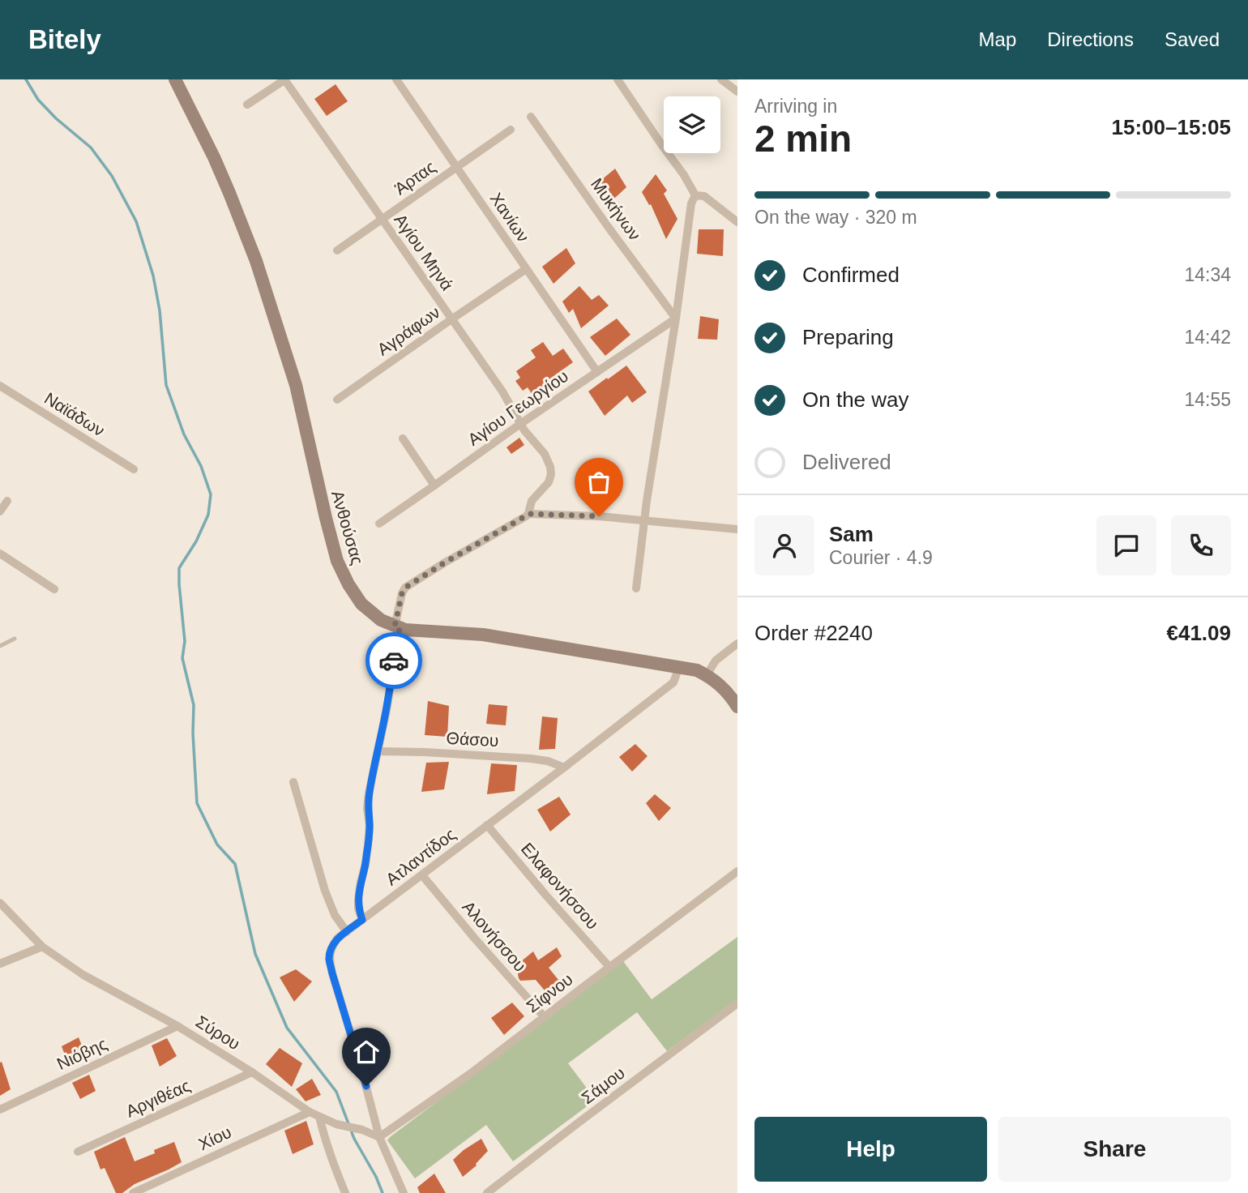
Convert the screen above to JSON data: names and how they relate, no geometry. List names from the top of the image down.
{
  "streets": {
    "street": [
      "Άρτας",
      "Μυκήνων",
      "Χανίων",
      "Αγίου Μηνά",
      "Αγράφων",
      "Αγίου Γεωργίου",
      "Ναϊάδων",
      "Ανθούσας",
      "Θάσου",
      "Ατλαντίδος",
      "Ελαφονήσσου",
      "Αλονήσσου",
      "Σίφνου",
      "Σύρου",
      "Νιόβης",
      "Σάμου",
      "Αργιθέας",
      "Χίου"
    ]
  },
  "crossings": [
    ["Άρτας", "Χανίων"],
    ["Άρτας", "Αγίου Μηνά"],
    ["Μυκήνων", "Αγίου Γεωργίου"],
    ["Χανίων", "Αγράφων"],
    ["Χανίων", "Αγίου Γεωργίου"],
    ["Αγίου Μηνά", "Αγράφων"],
    ["Αγίου Μηνά", "Αγίου Γεωργίου"],
    ["Ανθούσας", "Ατλαντίδος"],
    ["Θάσου", "Ατλαντίδος"],
    ["Ατλαντίδος", "Ελαφονήσσου"],
    ["Ατλαντίδος", "Αλονήσσου"],
    ["Ατλαντίδος", "Σίφνου"],
    ["Ατλαντίδος", "Σύρου"],
    ["Ελαφονήσσου", "Σίφνου"],
    ["Αλονήσσου", "Σίφνου"],
    ["Σίφνου", "Σύρου"],
    ["Σύρου", "Νιόβης"],
    ["Σύρου", "Αργιθέας"],
    ["Σύρου", "Χίου"]
  ],
  "page": {
    "header": "Bitely",
    "nav": ["Map", "Directions", "Saved"],
    "heading": ["2 min", "Arriving in", "15:00–15:05"],
    "panel": [
      "Sam",
      "Courier · 4.9",
      "Order #2240",
      "€41.09"
    ],
    "bar": "On the way · 320 m",
    "list": [
      ["Confirmed", "14:34"],
      ["Preparing", "14:42"],
      ["On the way", "14:55"],
      "Delivered"
    ],
    "buttons": ["Help", "Share"]
  }
}
